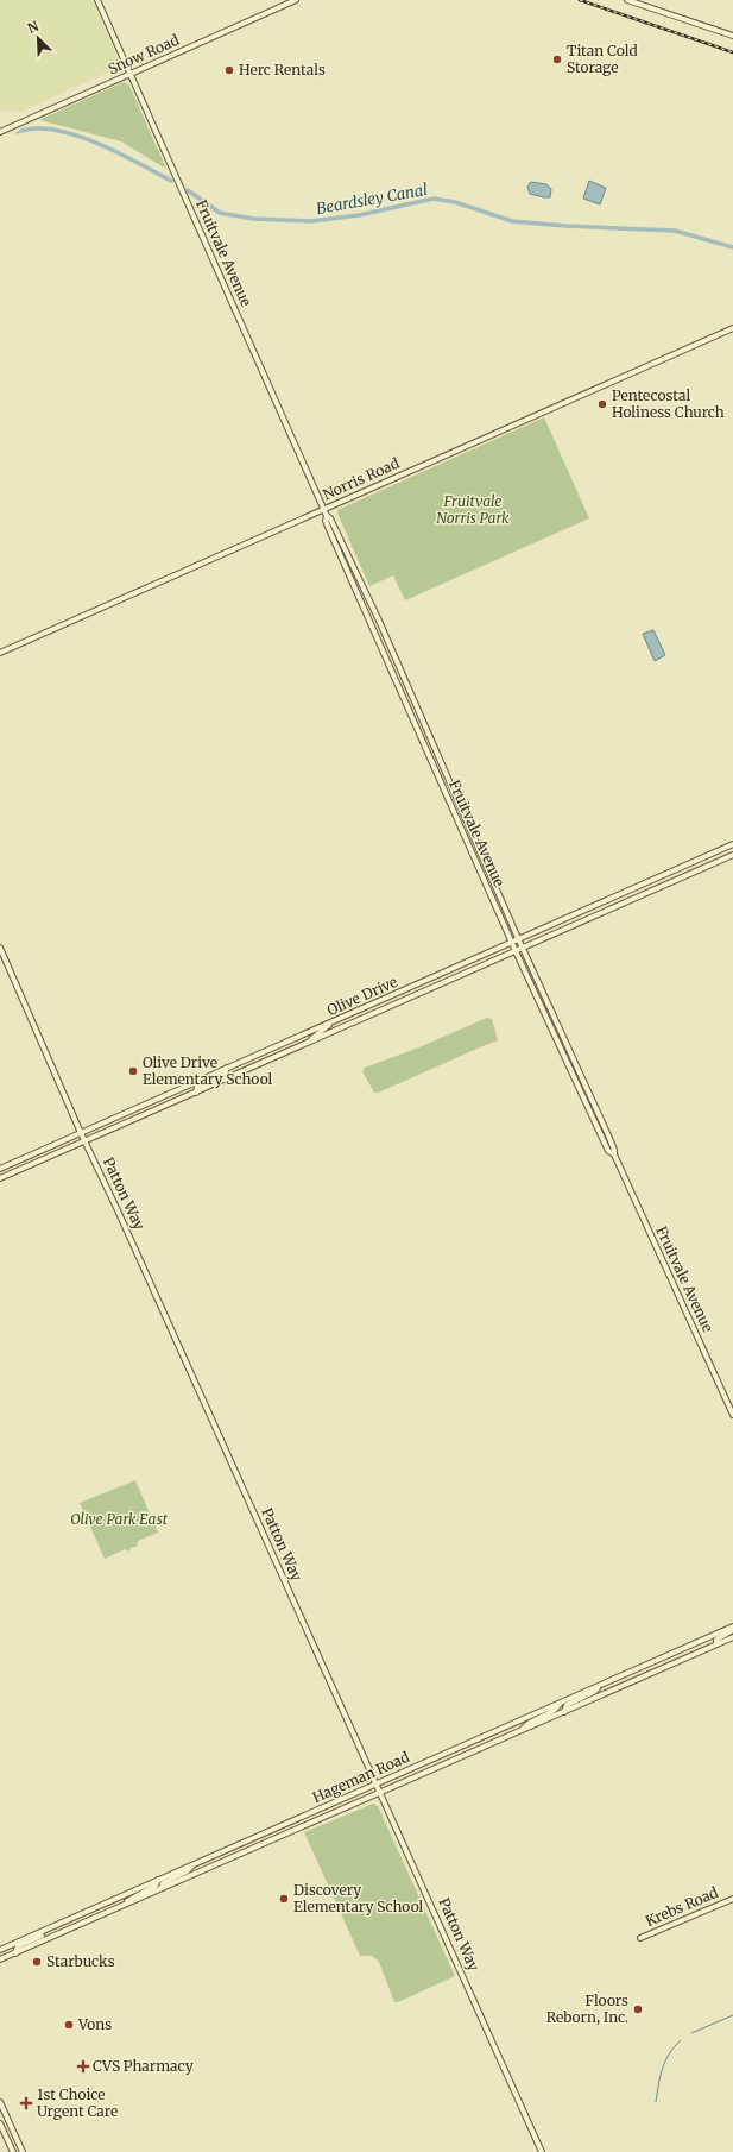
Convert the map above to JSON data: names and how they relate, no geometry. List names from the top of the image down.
{
  "streets": {
    "main road": [
      "Snow Road",
      "Fruitvale Avenue",
      "Norris Road",
      "Olive Drive",
      "Patton Way",
      "Hageman Road",
      "Krebs Road"
    ]
  },
  "crossings": [
    ["Snow Road", "Fruitvale Avenue"],
    ["Fruitvale Avenue", "Norris Road"],
    ["Fruitvale Avenue", "Olive Drive"],
    ["Olive Drive", "Patton Way"],
    ["Patton Way", "Hageman Road"]
  ],
  "water": ["Beardsley Canal"],
  "parks": ["Fruitvale Norris Park", "Olive Park East"],
  "places": {
    "other": [
      "Titan Cold Storage",
      "Herc Rentals",
      "Pentecostal Holiness Church",
      "Olive Drive Elementary School",
      "Discovery Elementary School",
      "Starbucks",
      "Floors Reborn, Inc.",
      "Vons"
    ],
    "health": ["CVS Pharmacy", "1st Choice Urgent Care"]
  },
  "north": "top left"
}
